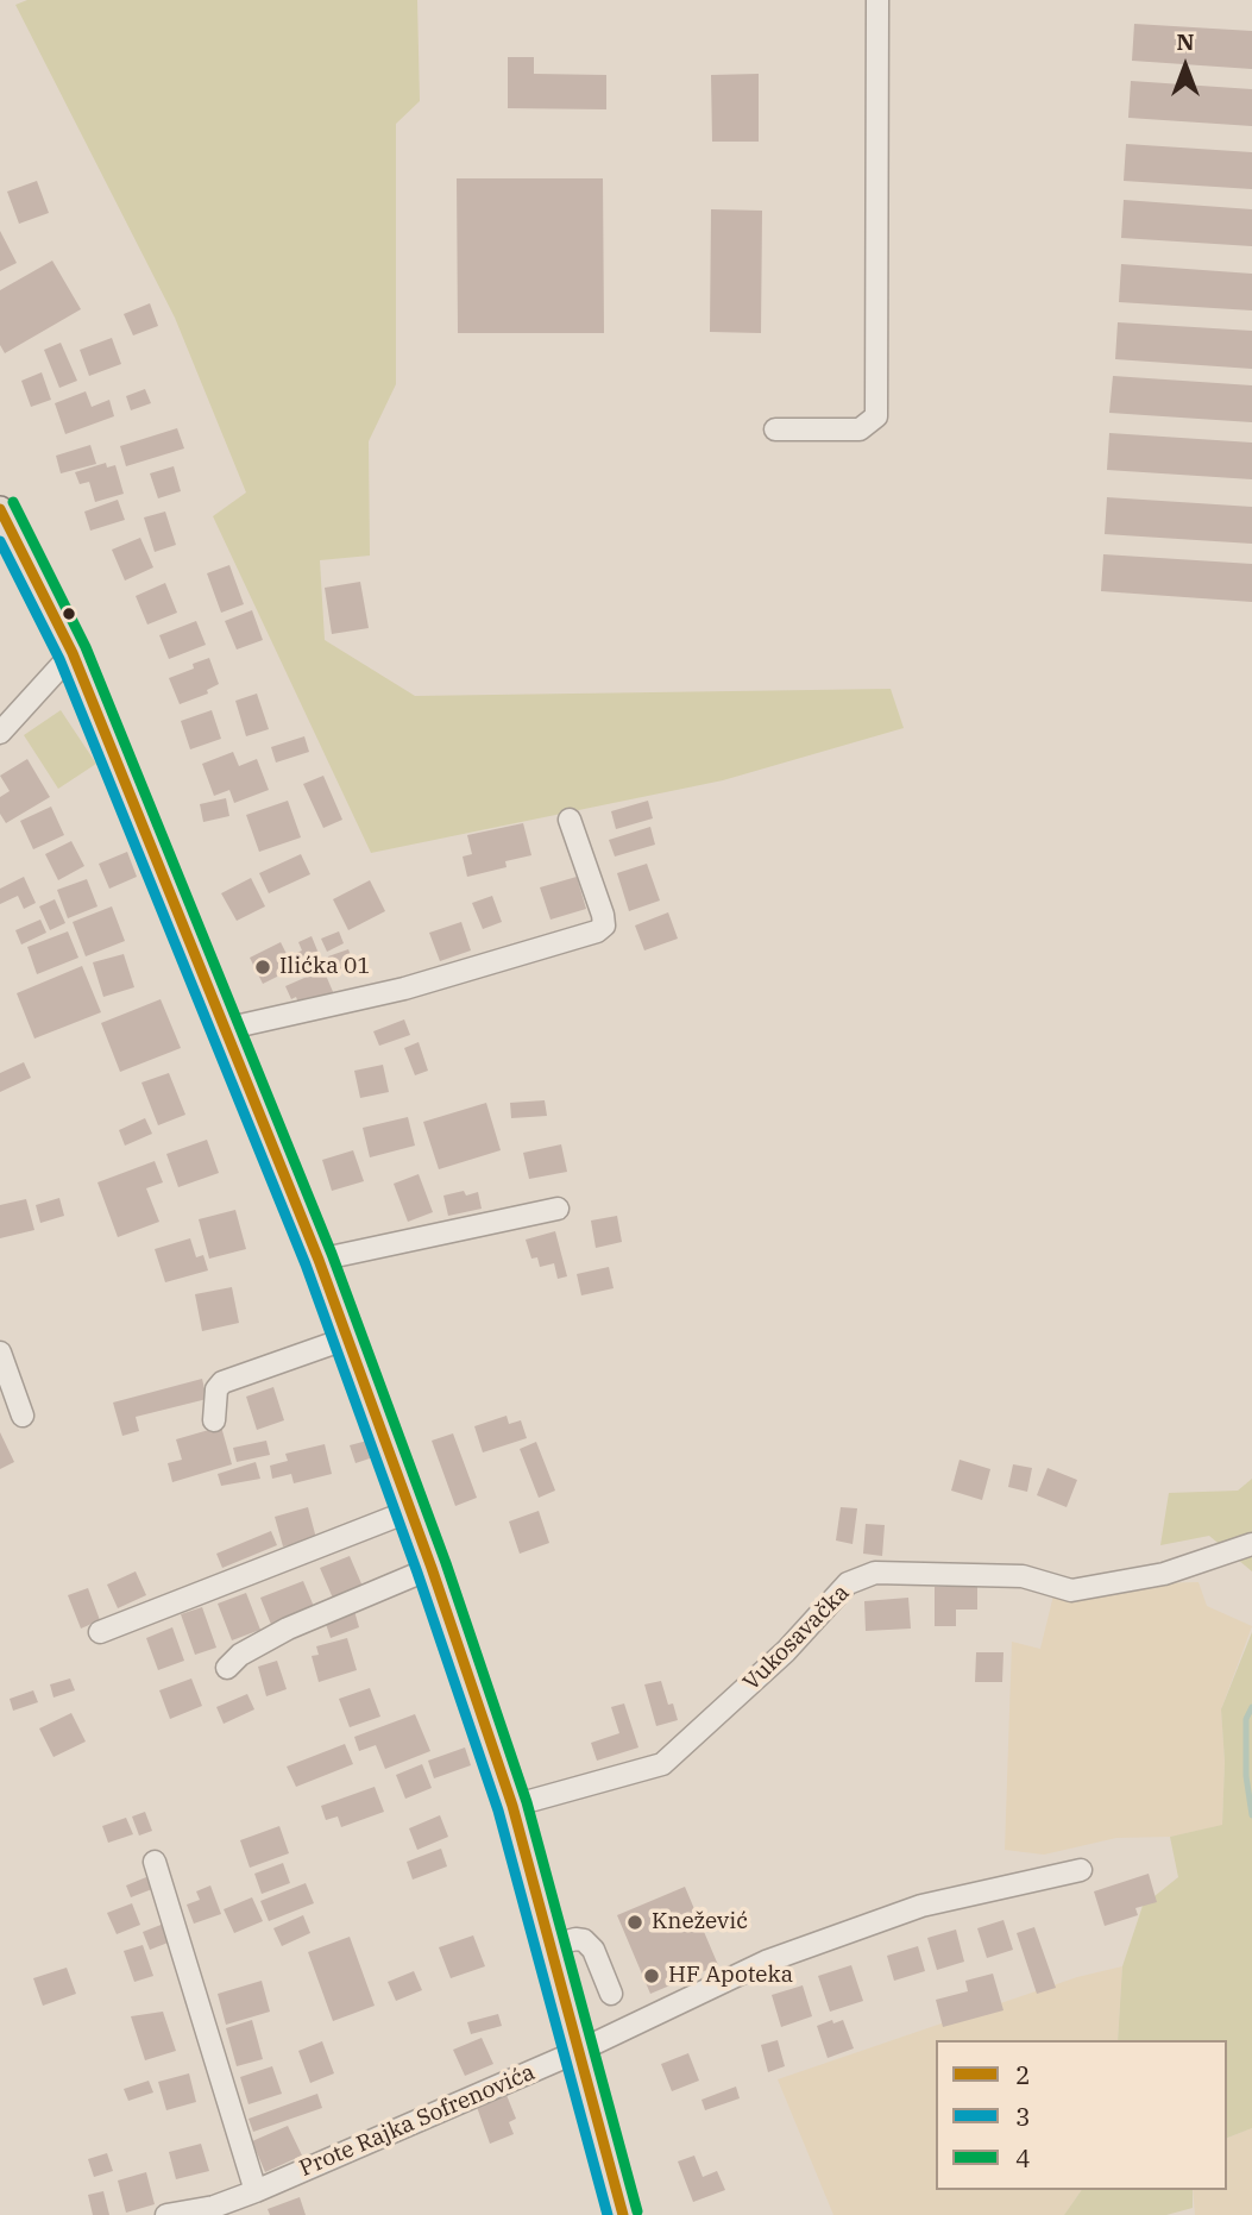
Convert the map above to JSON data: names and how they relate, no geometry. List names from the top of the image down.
{
  "streets": {
    "street": ["Vukosavačka", "Prote Rajka Sofrenovića"]
  },
  "places": ["Ilićka 01", "Knežević", "HF Apoteka"],
  "lines": ["transit line 4", "transit line 2", "transit line 3"],
  "legend": ["2", "3", "4"],
  "north": "top"
}
